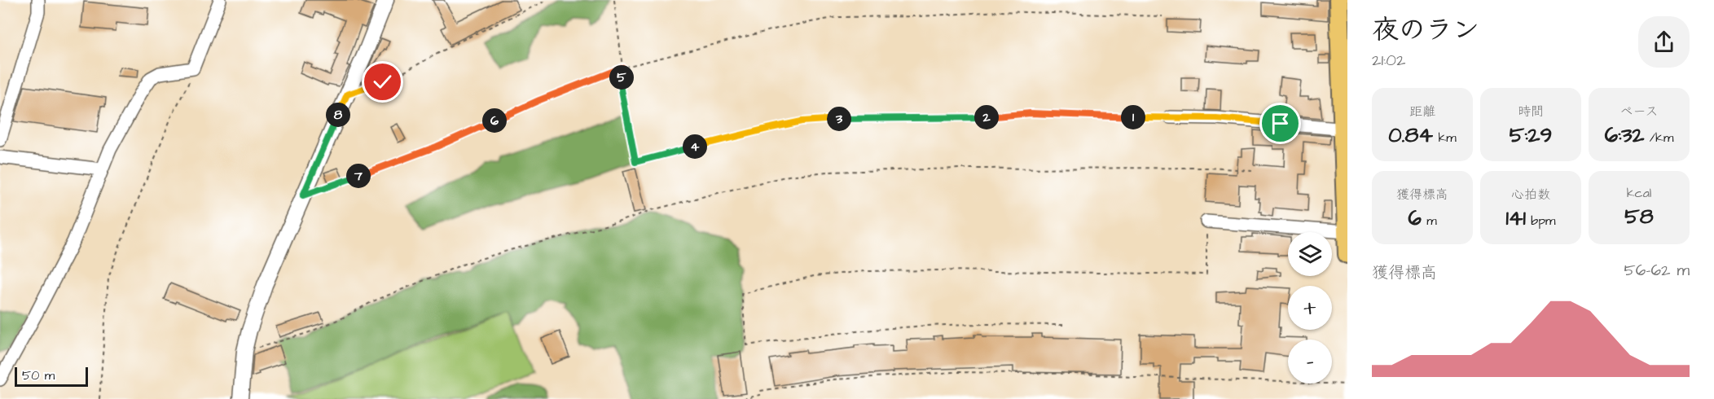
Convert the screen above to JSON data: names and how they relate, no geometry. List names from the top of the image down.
{
  "scale_bar": "50 m",
  "page": {
    "heading": ["夜のラン", "21:02"],
    "pins": [
      "5",
      "8",
      "1",
      "2",
      "3",
      "6",
      "4",
      "7"
    ],
    "stats": [
      ["距離", "0.84 km"],
      ["時間", "5:29"],
      ["ペース", "6:32 /km"],
      ["獲得標高", "6 m"],
      ["心拍数", "141 bpm"],
      ["kcal", "58"]
    ],
    "map_buttons": ["+", "−"],
    "chart": ["獲得標高", "56–62 m"],
    "scale": "50 m"
  }
}
